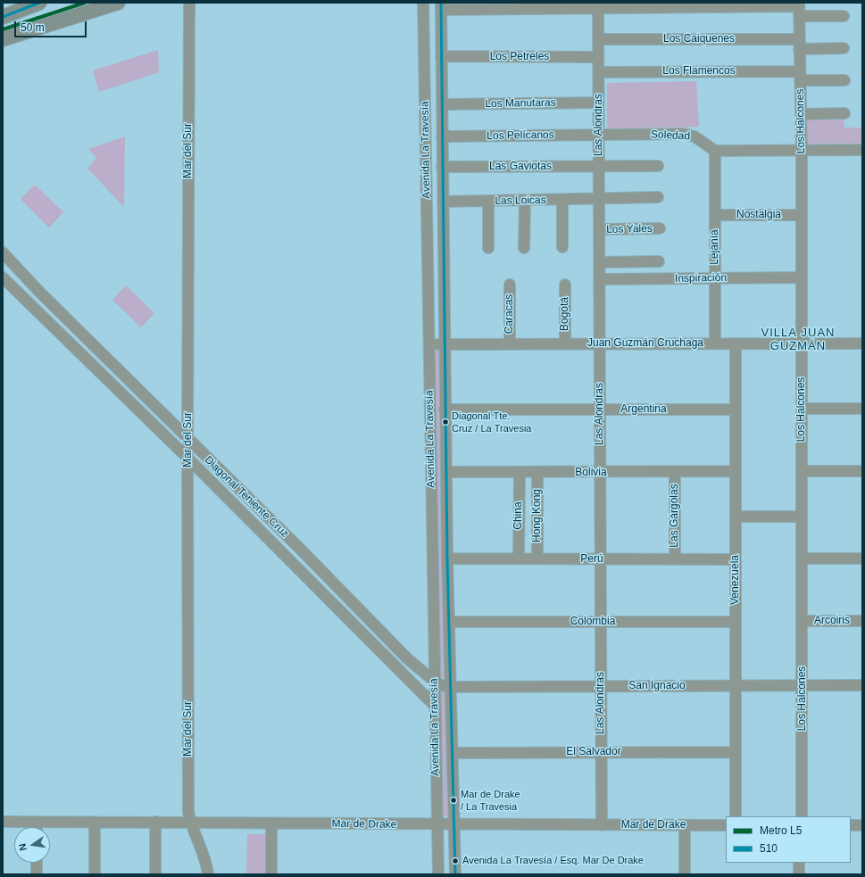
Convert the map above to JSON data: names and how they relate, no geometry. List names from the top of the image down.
{
  "streets": {
    "street": [
      "Los Caiquenes",
      "Los Petreles",
      "Los Flamencos",
      "Los Manutaras",
      "Los Halcones",
      "Las Alondras",
      "Los Pelícanos",
      "Soledad",
      "Avenida La Travesía",
      "Mar del Sur",
      "Las Gaviotas",
      "Las Loicas",
      "Nostalgia",
      "Los Yales",
      "Lejanía",
      "Inspiración",
      "Caracas",
      "Bogotá",
      "Juan Guzmán Cruchaga",
      "Argentina",
      "Bolivia",
      "Diagonal Teniente Cruz",
      "China",
      "Hong Kong",
      "Las Gárgolas",
      "Perú",
      "Venezuela",
      "Arcoiris",
      "Colombia",
      "San Ignacio",
      "El Salvador",
      "Mar de Drake"
    ]
  },
  "crossings": [
    ["Los Caiquenes", "Los Halcones"],
    ["Los Caiquenes", "Las Alondras"],
    ["Los Petreles", "Las Alondras"],
    ["Los Petreles", "Avenida La Travesía"],
    ["Los Flamencos", "Los Halcones"],
    ["Los Flamencos", "Las Alondras"],
    ["Los Manutaras", "Las Alondras"],
    ["Los Manutaras", "Avenida La Travesía"],
    ["Los Halcones", "Nostalgia"],
    ["Los Halcones", "Inspiración"],
    ["Los Halcones", "Juan Guzmán Cruchaga"],
    ["Los Halcones", "Arcoiris"],
    ["Los Halcones", "San Ignacio"],
    ["Las Alondras", "Los Pelícanos"],
    ["Las Alondras", "Soledad"],
    ["Las Alondras", "Las Gaviotas"],
    ["Las Alondras", "Las Loicas"],
    ["Las Alondras", "Los Yales"],
    ["Las Alondras", "Inspiración"],
    ["Las Alondras", "Juan Guzmán Cruchaga"],
    ["Las Alondras", "Argentina"],
    ["Las Alondras", "Bolivia"],
    ["Las Alondras", "Perú"],
    ["Las Alondras", "Colombia"],
    ["Las Alondras", "San Ignacio"],
    ["Las Alondras", "El Salvador"],
    ["Las Alondras", "Mar de Drake"],
    ["Los Pelícanos", "Soledad"],
    ["Los Pelícanos", "Avenida La Travesía"],
    ["Soledad", "Lejanía"],
    ["Avenida La Travesía", "Las Gaviotas"],
    ["Avenida La Travesía", "Las Loicas"],
    ["Avenida La Travesía", "Juan Guzmán Cruchaga"],
    ["Avenida La Travesía", "Argentina"],
    ["Avenida La Travesía", "Bolivia"],
    ["Avenida La Travesía", "Diagonal Teniente Cruz"],
    ["Avenida La Travesía", "Perú"],
    ["Avenida La Travesía", "Colombia"],
    ["Avenida La Travesía", "San Ignacio"],
    ["Avenida La Travesía", "El Salvador"],
    ["Avenida La Travesía", "Mar de Drake"],
    ["Mar del Sur", "Diagonal Teniente Cruz"],
    ["Mar del Sur", "Mar de Drake"],
    ["Nostalgia", "Lejanía"],
    ["Lejanía", "Inspiración"],
    ["Lejanía", "Juan Guzmán Cruchaga"],
    ["Caracas", "Juan Guzmán Cruchaga"],
    ["Bogotá", "Juan Guzmán Cruchaga"],
    ["Juan Guzmán Cruchaga", "Venezuela"],
    ["Argentina", "Venezuela"],
    ["Bolivia", "China"],
    ["Bolivia", "Hong Kong"],
    ["Bolivia", "Las Gárgolas"],
    ["Bolivia", "Venezuela"],
    ["Diagonal Teniente Cruz", "San Ignacio"],
    ["China", "Perú"],
    ["Hong Kong", "Perú"],
    ["Las Gárgolas", "Perú"],
    ["Perú", "Venezuela"],
    ["Venezuela", "Colombia"],
    ["Venezuela", "San Ignacio"],
    ["Venezuela", "El Salvador"]
  ],
  "districts": ["VILLA JUAN GUZMÁN"],
  "places": ["Diagonal Tte. Cruz / La Travesia", "Mar de Drake / La Travesia", "Avenida La Travesía / Esq. Mar De Drake"],
  "lines": ["metro line L5", "transit line 510"],
  "legend": ["Metro L5", "510"],
  "scale_bar": "50 m",
  "north": "left"
}
